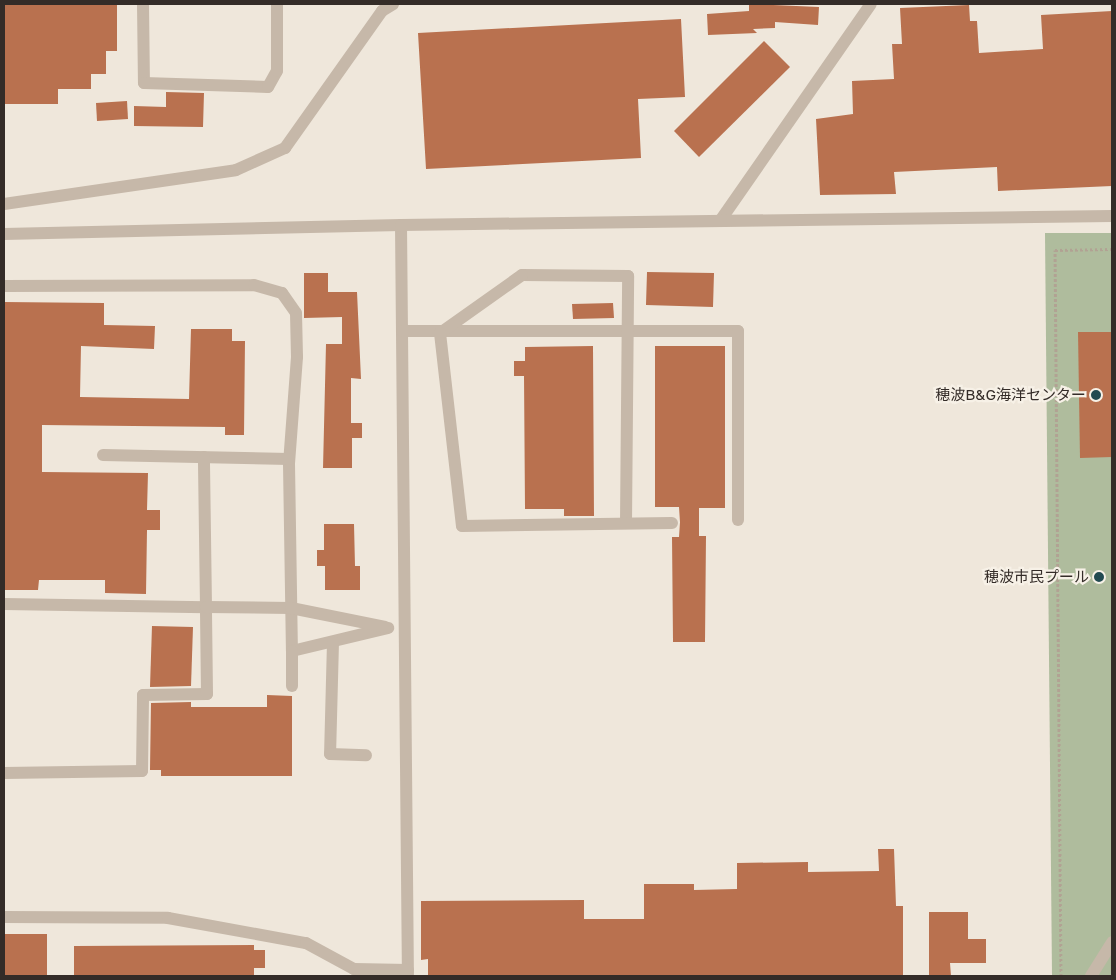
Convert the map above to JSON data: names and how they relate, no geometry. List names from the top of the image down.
{
  "places": ["穂波B&G海洋センター", "穂波市民プール"]
}
